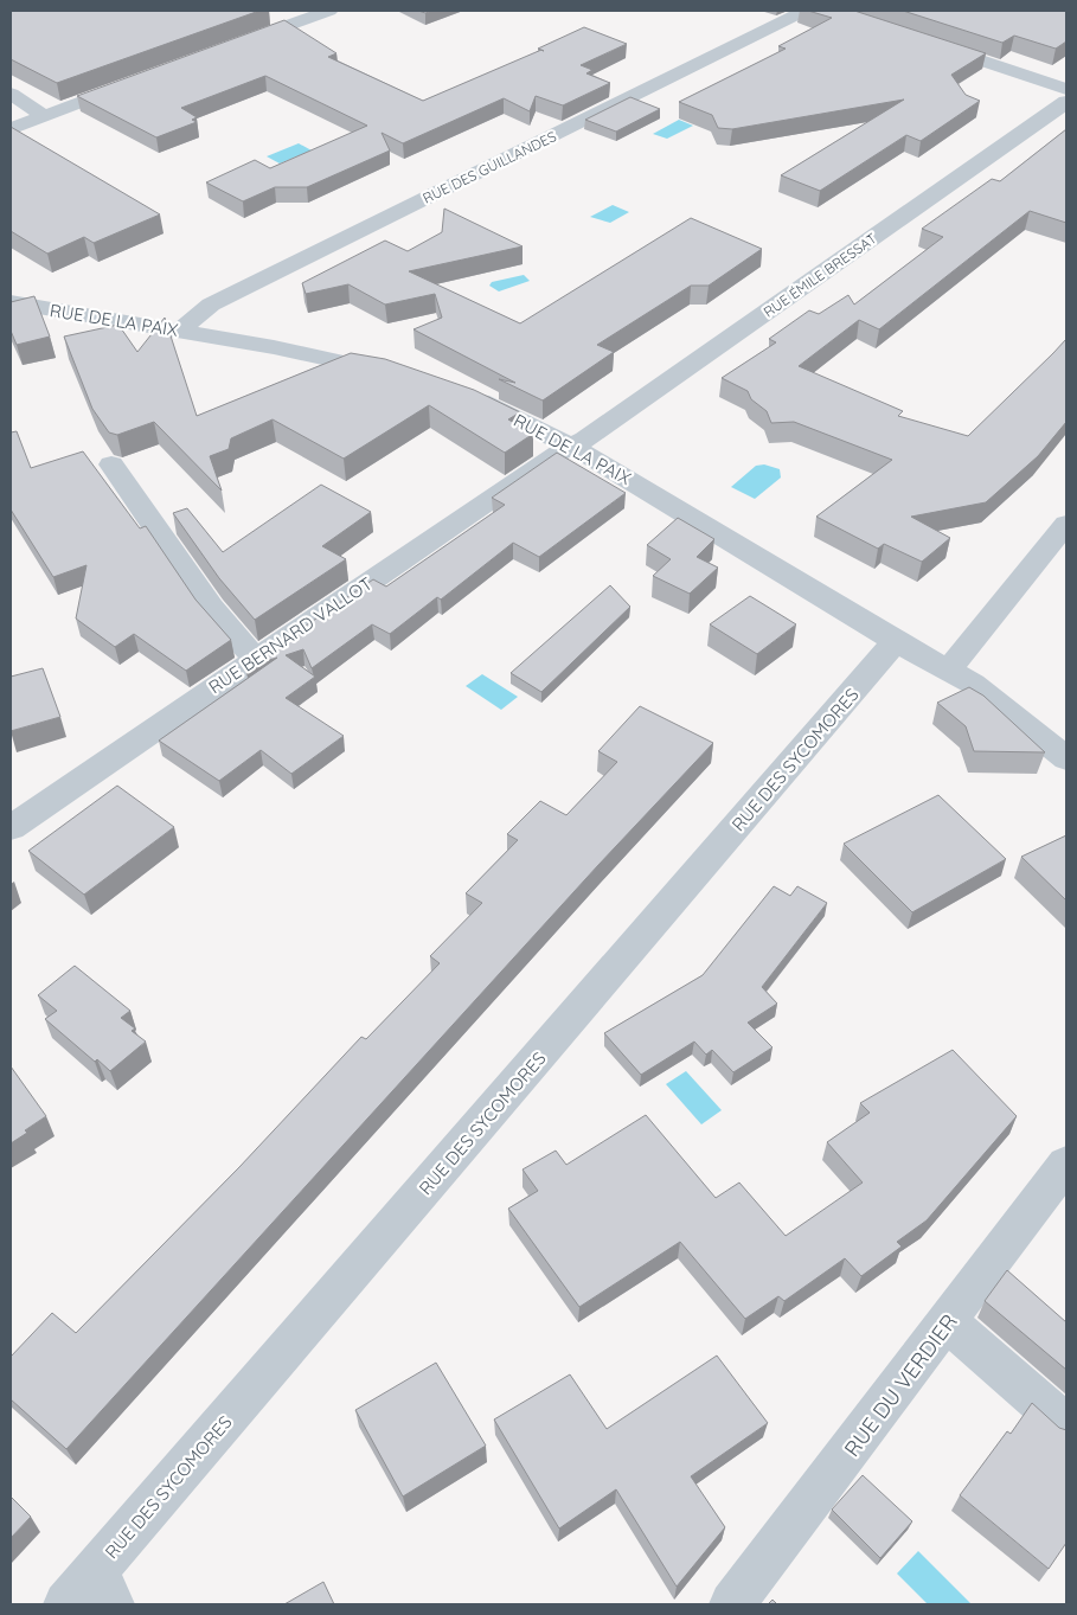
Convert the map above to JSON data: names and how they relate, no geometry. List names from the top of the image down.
{
  "streets": {
    "street": [
      "RUE DES GUILLANDES",
      "RUE ÉMILE BRESSAT",
      "RUE DE LA PAIX",
      "RUE BERNARD VALLOT",
      "RUE DES SYCOMORES",
      "RUE DU VERDIER"
    ]
  },
  "crossings": [
    ["RUE DES GUILLANDES", "RUE DE LA PAIX"],
    ["RUE ÉMILE BRESSAT", "RUE DE LA PAIX"],
    ["RUE ÉMILE BRESSAT", "RUE BERNARD VALLOT"],
    ["RUE DE LA PAIX", "RUE BERNARD VALLOT"],
    ["RUE DE LA PAIX", "RUE DES SYCOMORES"]
  ]
}
